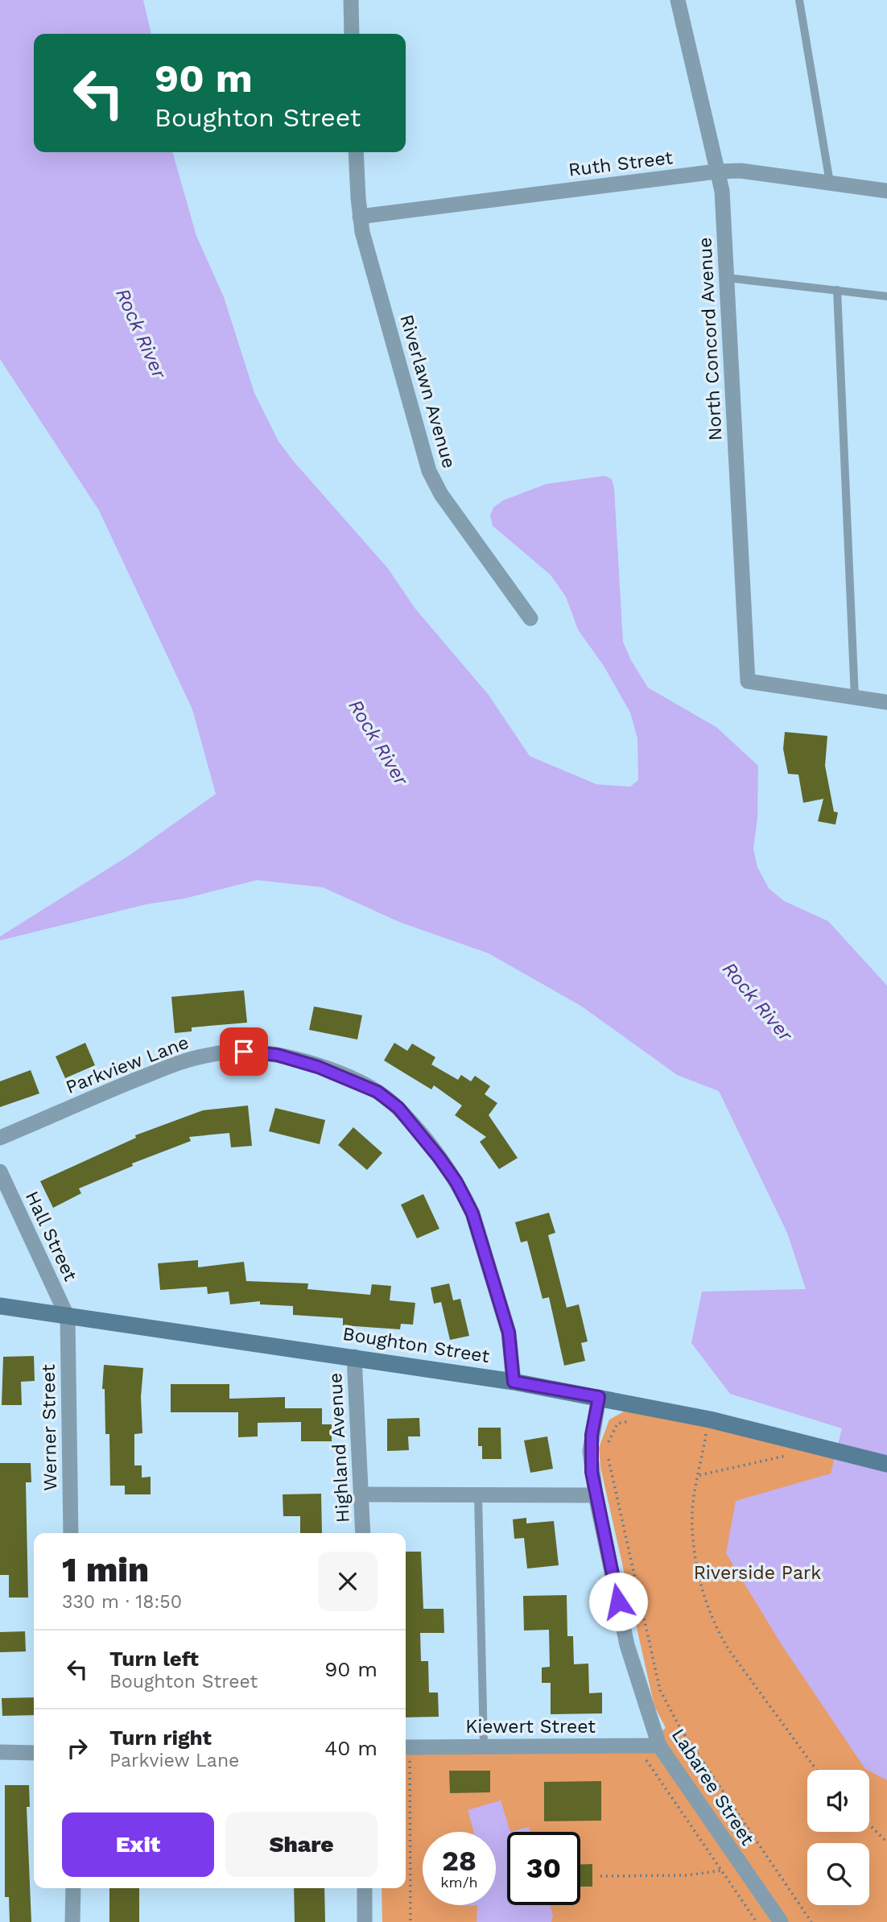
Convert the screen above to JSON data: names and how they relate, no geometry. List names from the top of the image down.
{
  "streets": {
    "street": [
      "Ruth Street",
      "North Concord Avenue",
      "Riverlawn Avenue",
      "Parkview Lane",
      "Hall Street",
      "Boughton Street",
      "Werner Street",
      "Highland Avenue",
      "Kiewert Street",
      "Labaree Street"
    ]
  },
  "crossings": [
    ["Ruth Street", "North Concord Avenue"],
    ["Ruth Street", "Riverlawn Avenue"],
    ["Parkview Lane", "Boughton Street"],
    ["Hall Street", "Boughton Street"],
    ["Hall Street", "Werner Street"],
    ["Boughton Street", "Werner Street"],
    ["Boughton Street", "Highland Avenue"],
    ["Boughton Street", "Labaree Street"],
    ["Kiewert Street", "Labaree Street"]
  ],
  "water": ["Rock River"],
  "parks": ["Riverside Park"],
  "page": {
    "turn": ["90 m", "Boughton Street"],
    "heading": ["1 min", "330 m · 18:50"],
    "list": [
      {
        "name": "Turn left",
        "note": "Boughton Street",
        "value": "90 m"
      },
      {
        "name": "Turn right",
        "note": "Parkview Lane",
        "value": "40 m"
      }
    ],
    "buttons": ["Exit", "Share"],
    "speed": "28 km/h",
    "limit": "30"
  }
}
